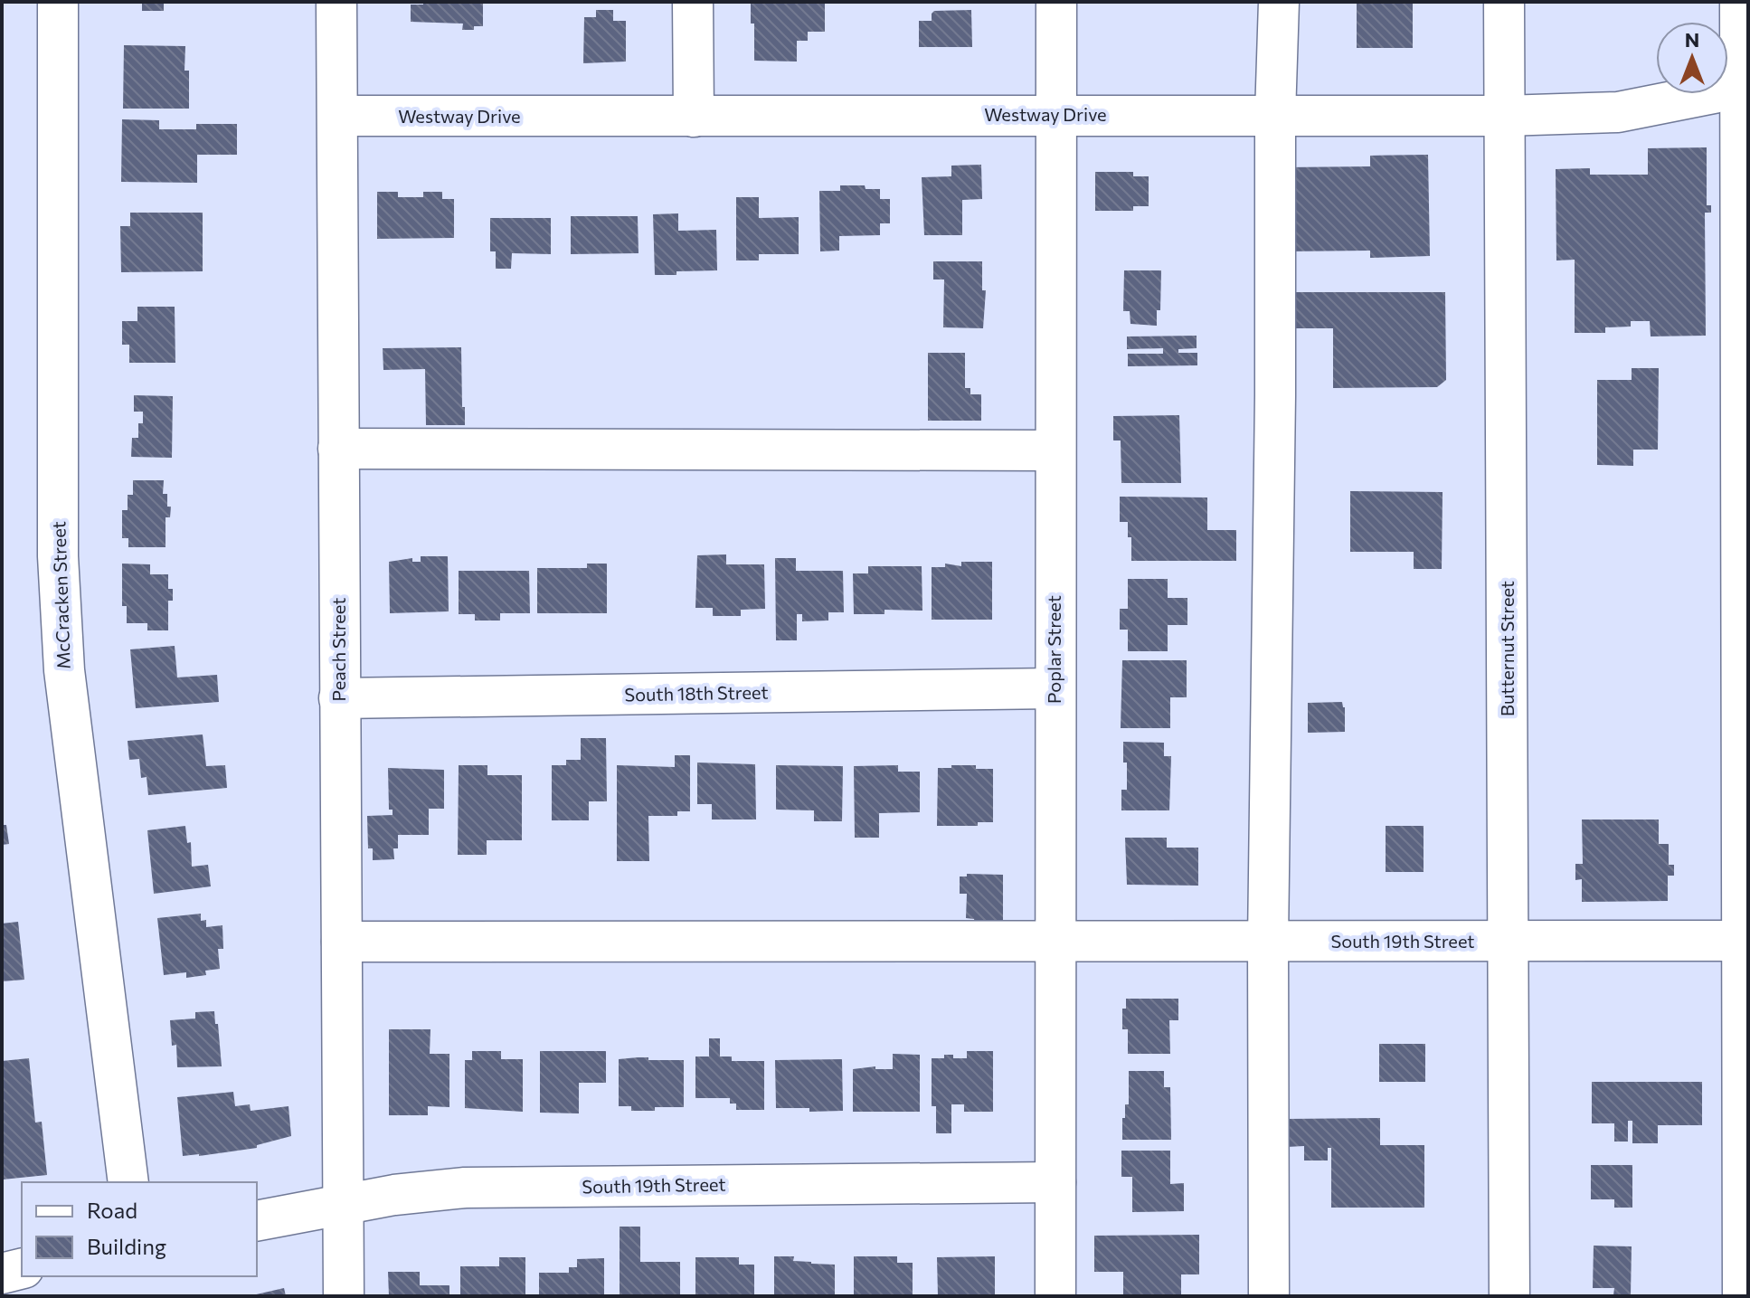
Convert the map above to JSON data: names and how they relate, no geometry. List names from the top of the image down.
{
  "streets": {
    "street": [
      "Westway Drive",
      "McCracken Street",
      "Butternut Street",
      "Peach Street",
      "Poplar Street",
      "South 18th Street",
      "South 19th Street"
    ]
  },
  "crossings": [
    ["Westway Drive", "Butternut Street"],
    ["Westway Drive", "Peach Street"],
    ["Westway Drive", "Poplar Street"],
    ["Butternut Street", "South 19th Street"],
    ["Peach Street", "South 18th Street"],
    ["Peach Street", "South 19th Street"],
    ["Poplar Street", "South 18th Street"],
    ["Poplar Street", "South 19th Street"]
  ],
  "legend": ["Road", "Building"],
  "north": "top"
}
